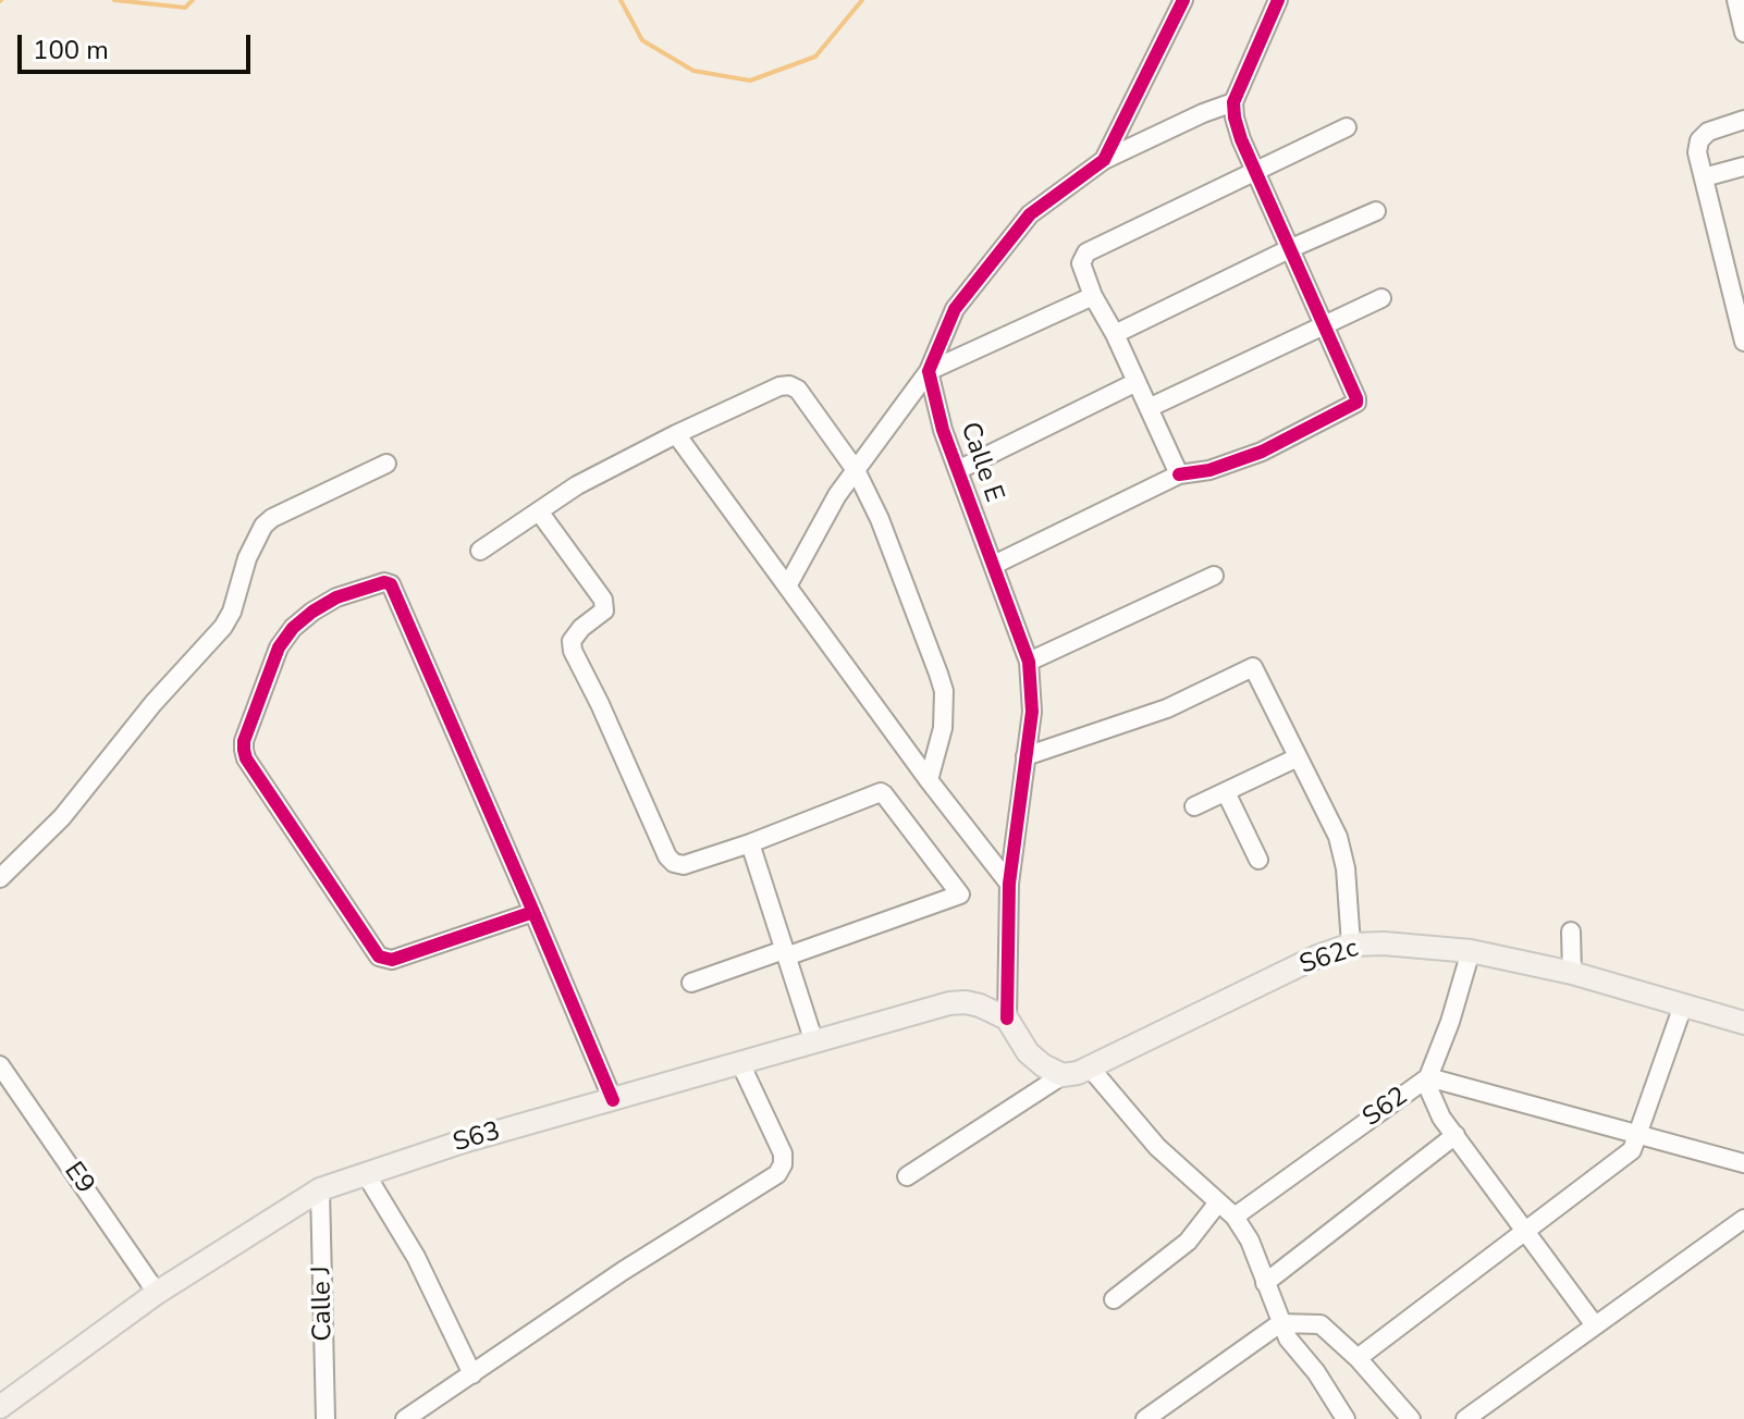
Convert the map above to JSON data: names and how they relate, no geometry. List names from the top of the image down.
{
  "streets": {
    "main road": ["S62c", "S63"],
    "street": [
      "Calle E",
      "S62",
      "E9",
      "Calle J"
    ]
  },
  "crossings": [
    ["Calle E", "S63"],
    ["S62c", "S62"],
    ["S63", "E9"],
    ["S63", "Calle J"]
  ],
  "scale_bar": "100 m"
}
